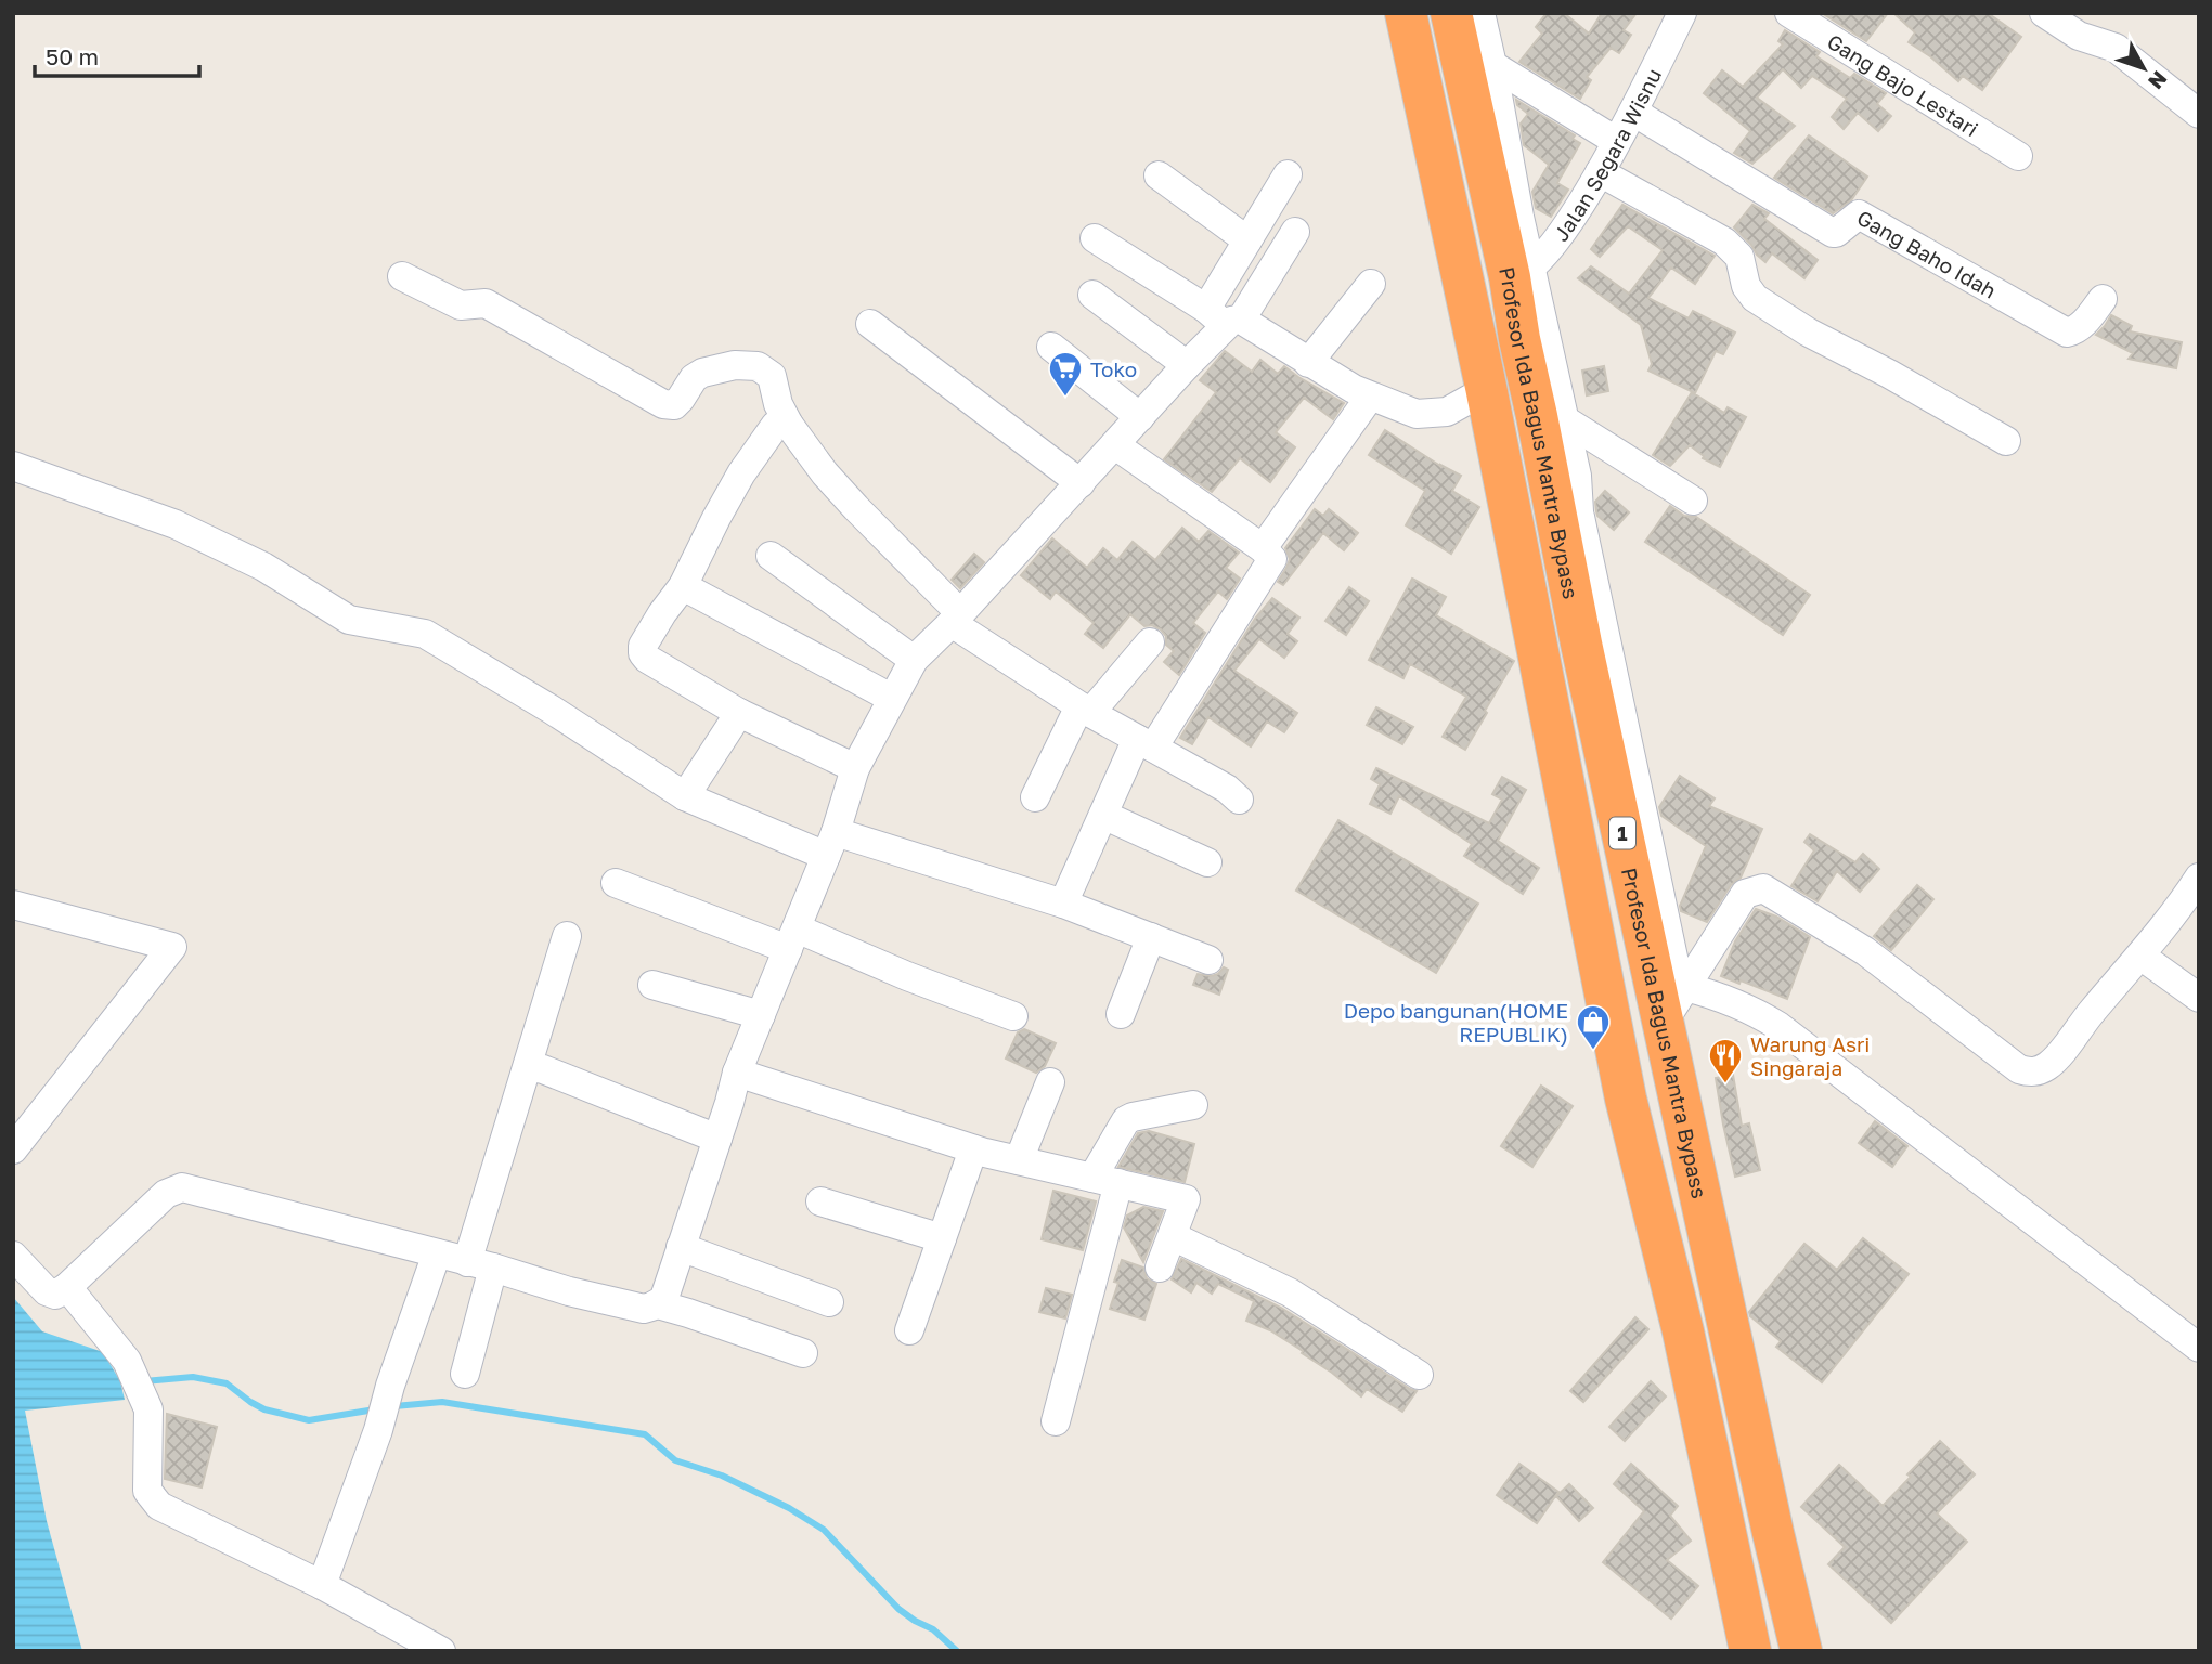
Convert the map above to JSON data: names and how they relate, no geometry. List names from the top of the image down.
{
  "streets": {
    "highway": ["Profesor Ida Bagus Mantra Bypass", "1"],
    "street": ["Gang Bajo Lestari", "Jalan Segara Wisnu", "Gang Baho Idah"]
  },
  "crossings": [
    ["Jalan Segara Wisnu", "Gang Baho Idah"],
    ["Jalan Segara Wisnu", "Profesor Ida Bagus Mantra Bypass"]
  ],
  "places": {
    "supermarket": ["Toko"],
    "shop": ["Depo bangunan(HOME REPUBLIK)"],
    "restaurant": ["Warung Asri Singaraja"]
  },
  "scale_bar": "50 m",
  "north": "bottom right"
}
